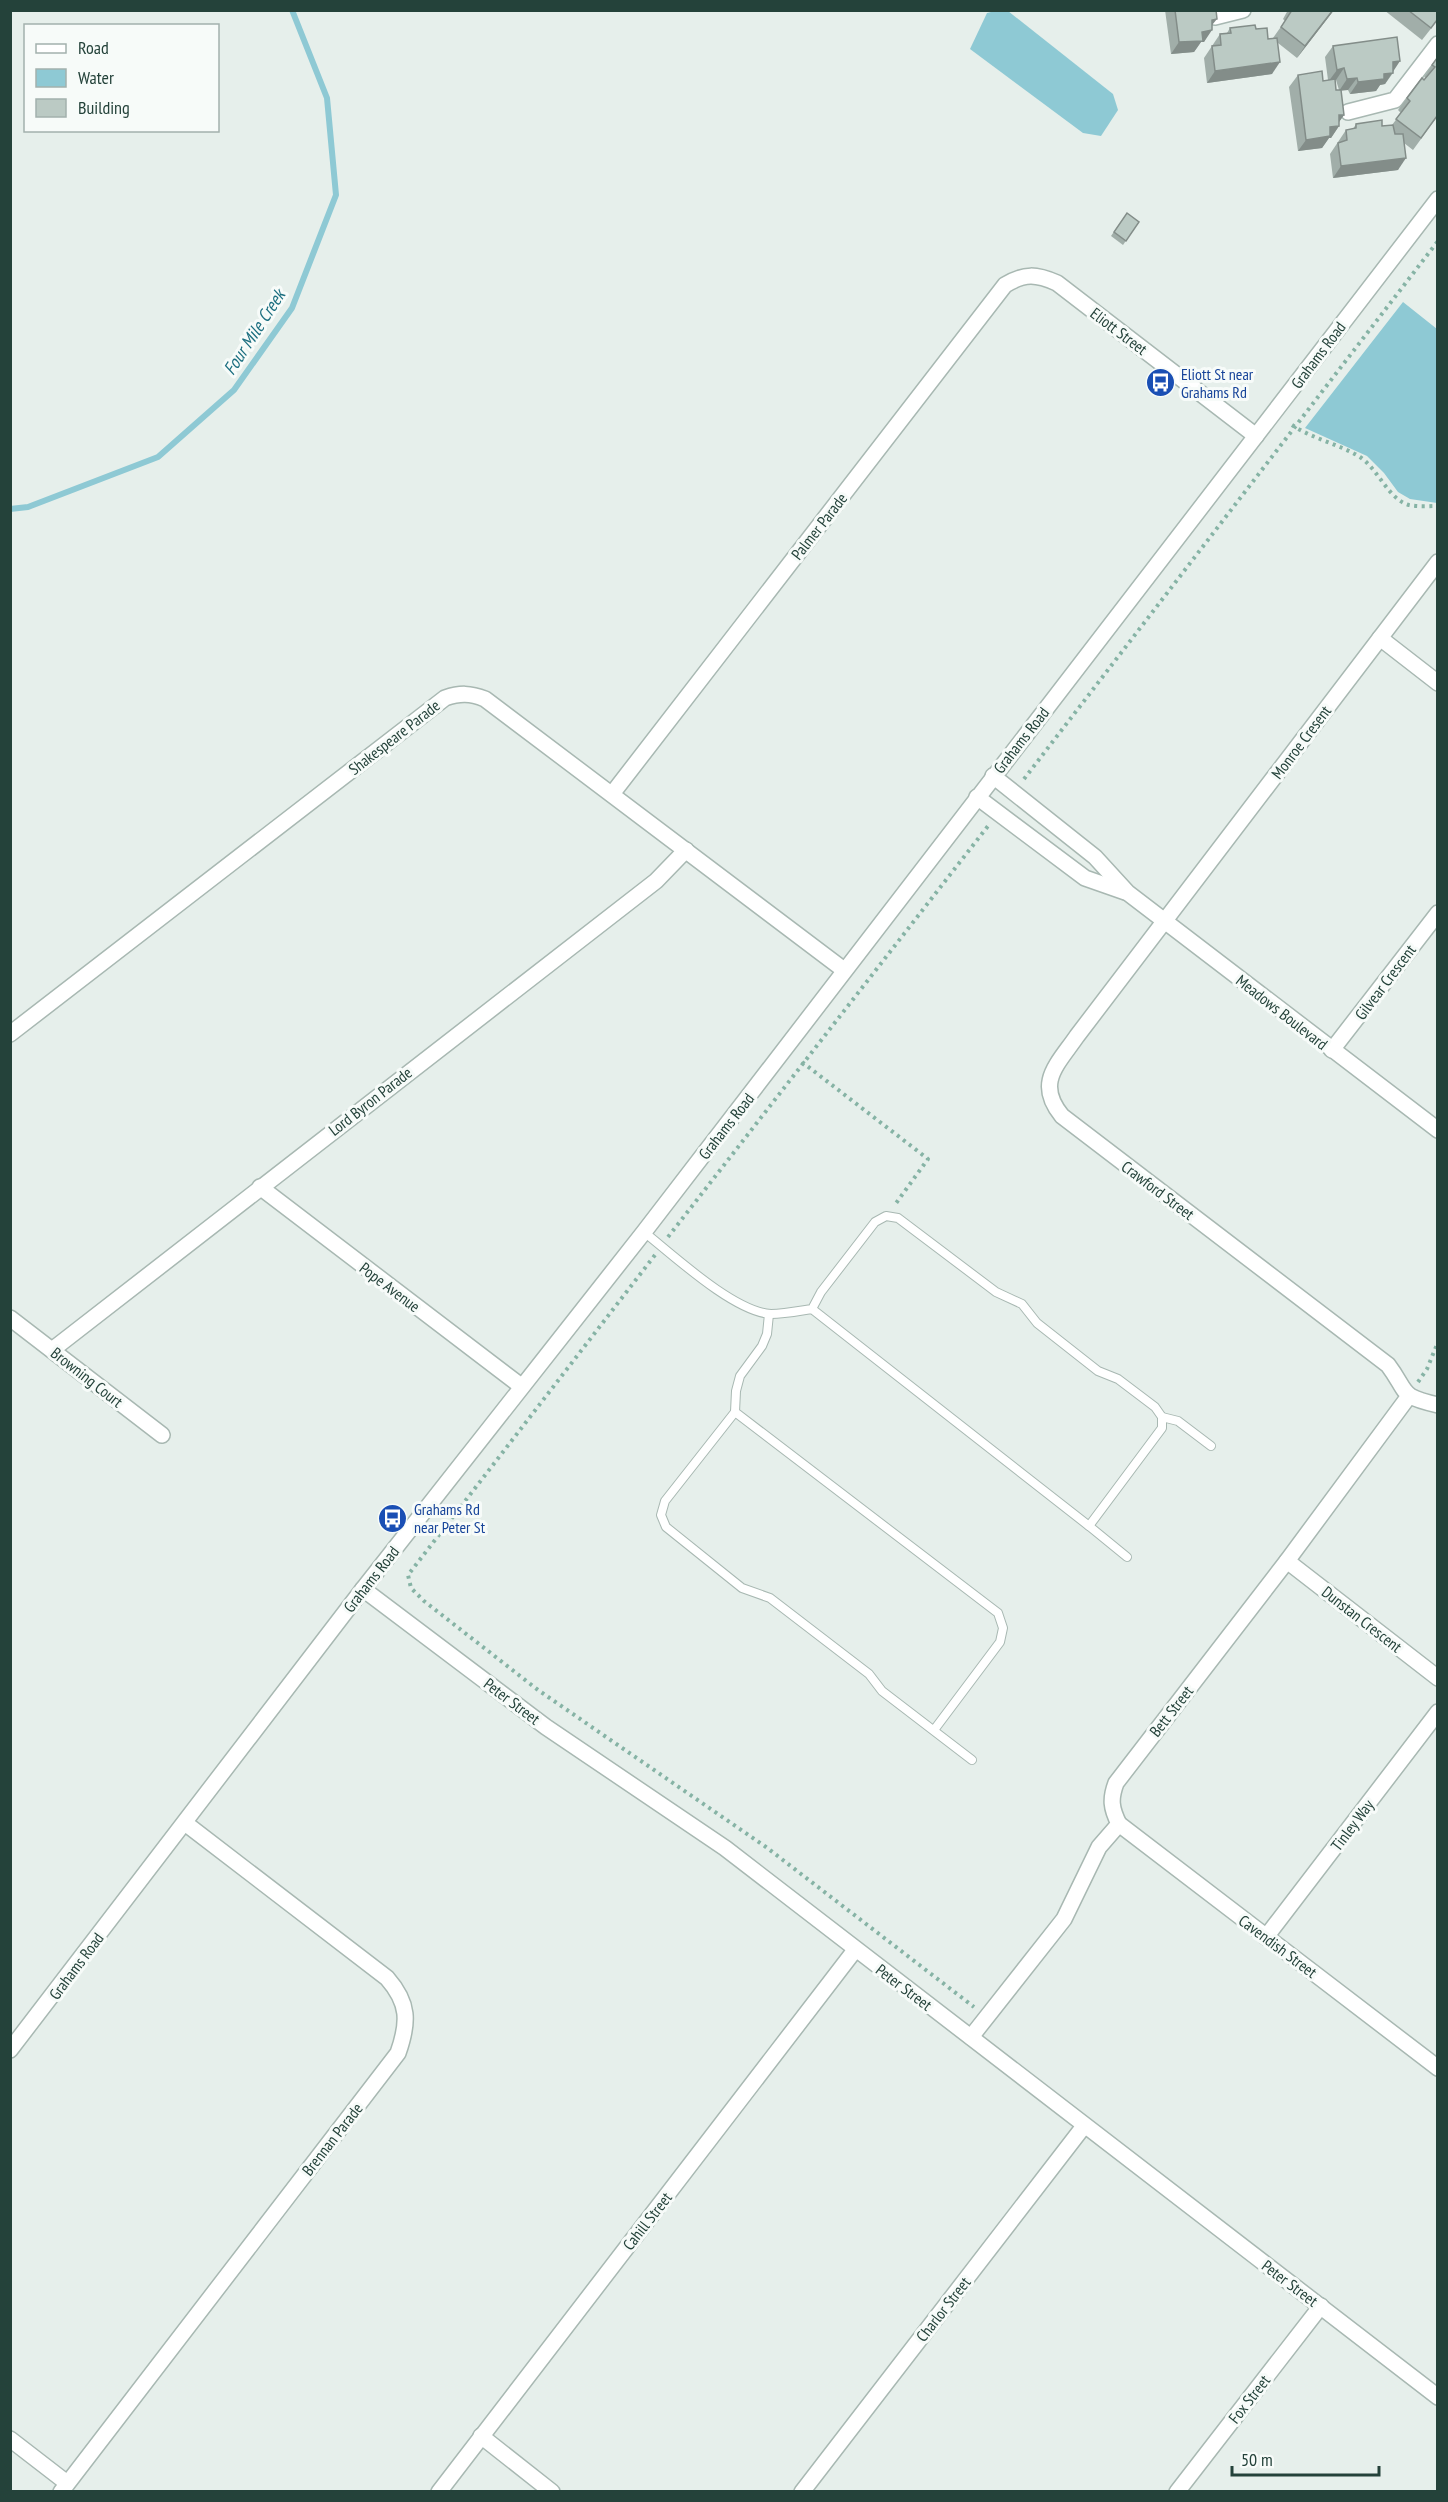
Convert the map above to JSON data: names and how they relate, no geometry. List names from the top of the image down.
{
  "streets": {
    "street": [
      "Eliott Street",
      "Grahams Road",
      "Palmer Parade",
      "Shakespeare Parade",
      "Monroe Cresent",
      "Gilvear Crescent",
      "Meadows Boulevard",
      "Lord Byron Parade",
      "Crawford Street",
      "Pope Avenue",
      "Browning Court",
      "Dunstan Crescent",
      "Peter Street",
      "Bett Street",
      "Tinley Way",
      "Cavendish Street",
      "Brennan Parade",
      "Cahill Street",
      "Charlor Street",
      "Fox Street"
    ]
  },
  "crossings": [
    ["Eliott Street", "Grahams Road"],
    ["Eliott Street", "Palmer Parade"],
    ["Grahams Road", "Shakespeare Parade"],
    ["Grahams Road", "Meadows Boulevard"],
    ["Grahams Road", "Pope Avenue"],
    ["Grahams Road", "Peter Street"],
    ["Grahams Road", "Brennan Parade"],
    ["Palmer Parade", "Shakespeare Parade"],
    ["Shakespeare Parade", "Lord Byron Parade"],
    ["Monroe Cresent", "Meadows Boulevard"],
    ["Monroe Cresent", "Crawford Street"],
    ["Gilvear Crescent", "Meadows Boulevard"],
    ["Meadows Boulevard", "Crawford Street"],
    ["Lord Byron Parade", "Pope Avenue"],
    ["Lord Byron Parade", "Browning Court"],
    ["Crawford Street", "Bett Street"],
    ["Dunstan Crescent", "Bett Street"],
    ["Peter Street", "Cahill Street"],
    ["Peter Street", "Charlor Street"],
    ["Peter Street", "Fox Street"],
    ["Bett Street", "Cavendish Street"],
    ["Tinley Way", "Cavendish Street"]
  ],
  "water": ["Four Mile Creek"],
  "places": {
    "bus stop": ["Eliott St near Grahams Rd", "Grahams Rd near Peter St"]
  },
  "legend": ["Road", "Water", "Building"],
  "scale_bar": "50 m"
}
